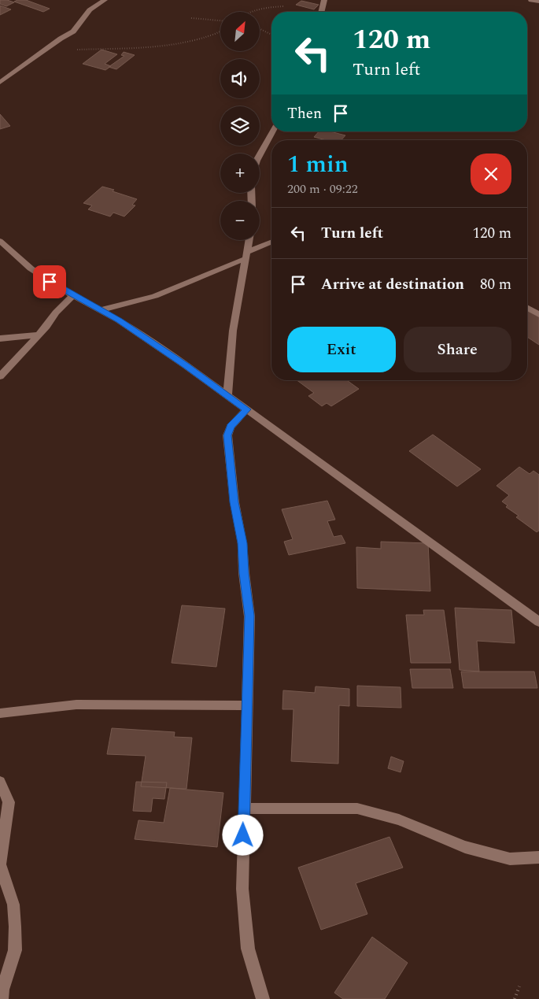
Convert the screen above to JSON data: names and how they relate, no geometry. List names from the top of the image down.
{
  "north": "top right",
  "page": {
    "map_buttons": ["+", "−"],
    "turn": ["120 m", "Turn left"],
    "then": "Then",
    "heading": ["1 min", "200 m · 09:22"],
    "list": [
      {
        "name": "Turn left",
        "value": "120 m"
      },
      {
        "name": "Arrive at destination",
        "value": "80 m"
      }
    ],
    "buttons": ["Exit", "Share"]
  }
}
